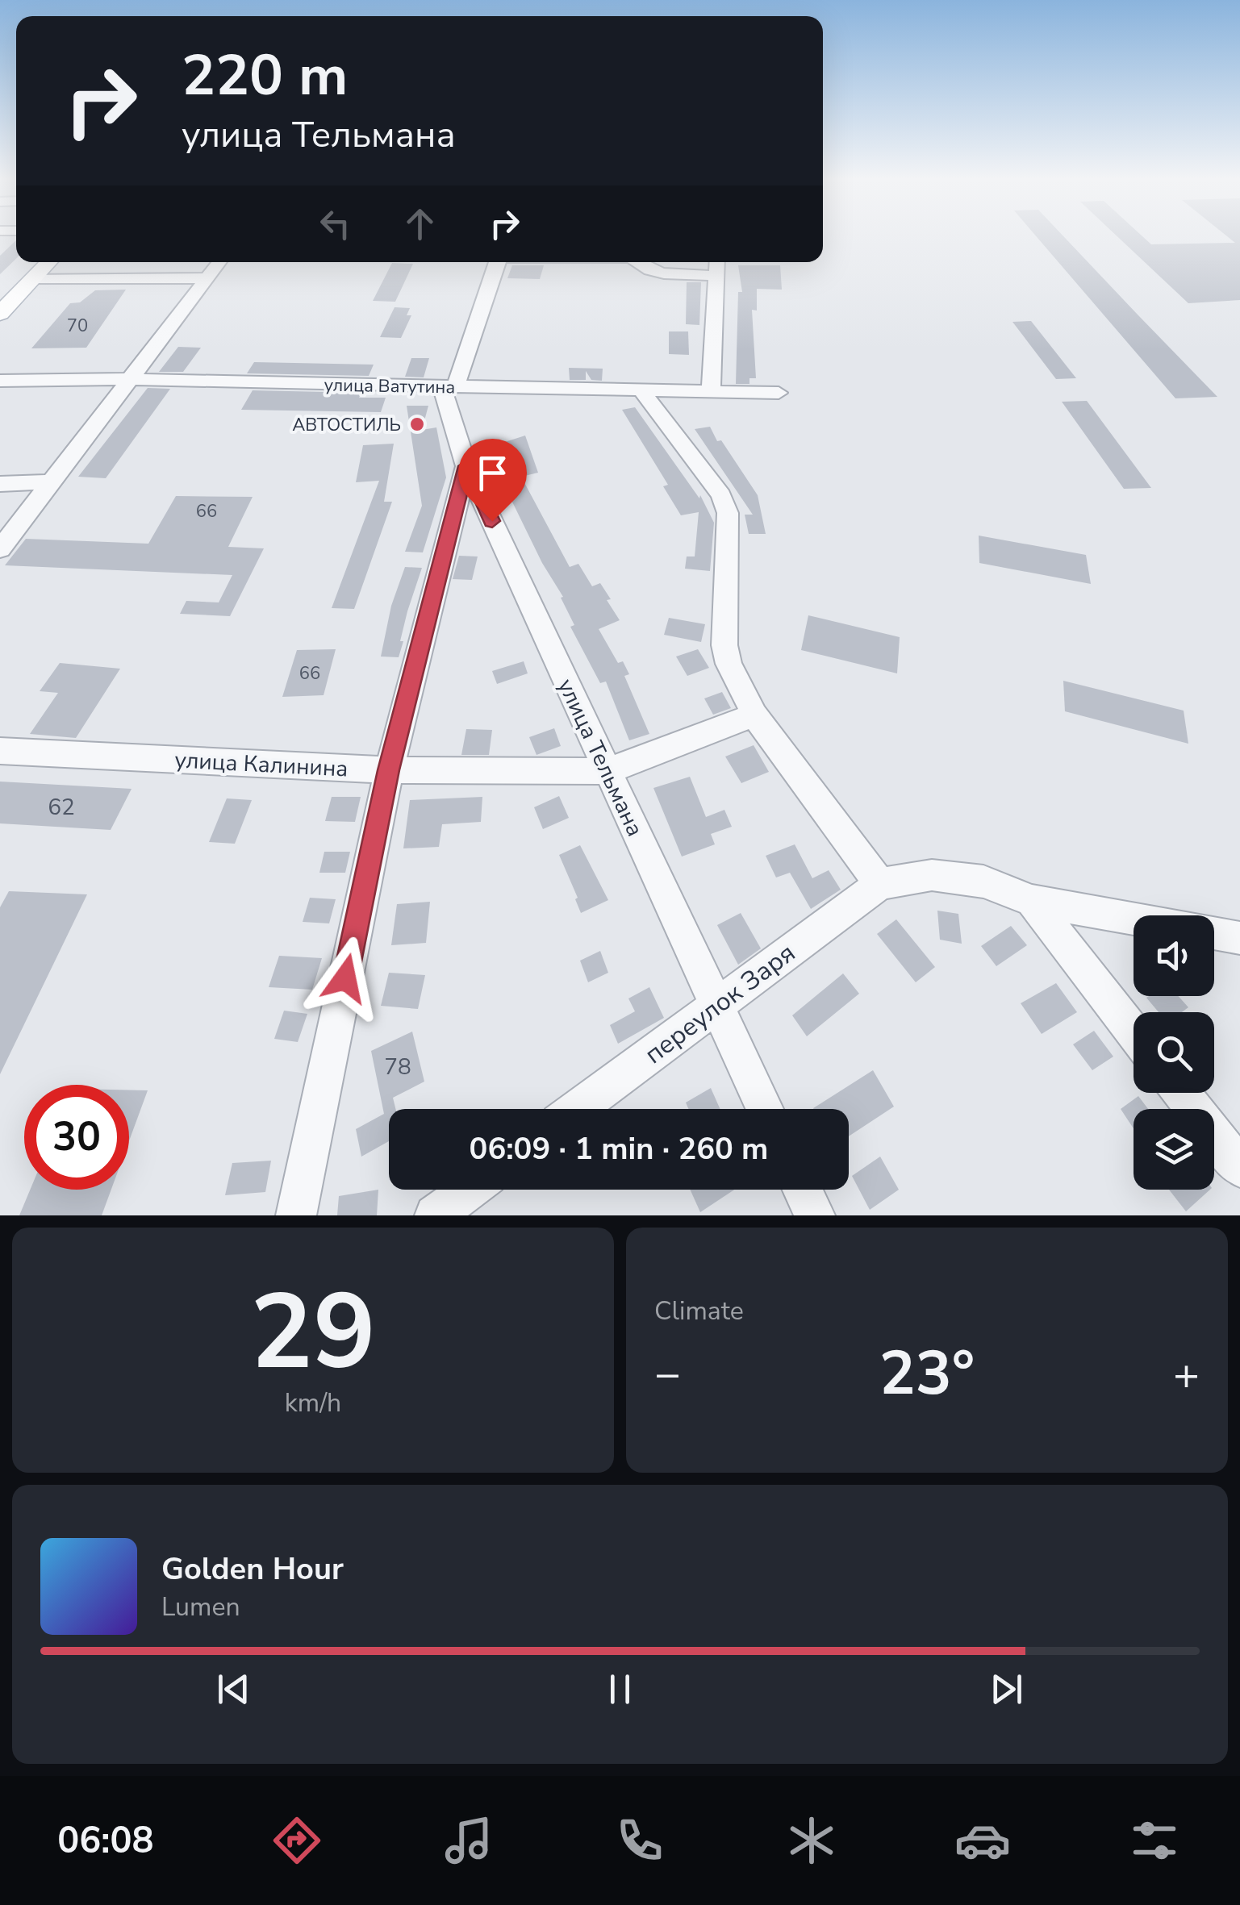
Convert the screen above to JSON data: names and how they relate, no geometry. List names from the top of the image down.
{
  "streets": {
    "street": [
      "улица Ватутина",
      "улица Тельмана",
      "улица Калинина",
      "переулок Заря"
    ]
  },
  "crossings": [
    ["улица Ватутина", "улица Тельмана"],
    ["улица Тельмана", "улица Калинина"],
    ["улица Тельмана", "переулок Заря"]
  ],
  "places": ["АВТОСТИЛЬ"],
  "house_numbers": [
    "70",
    "66",
    "66",
    "62",
    "78"
  ],
  "page": {
    "turn": ["220 m", "улица Тельмана"],
    "limit": "30",
    "trip": "06:09 · 1 min · 260 m",
    "tile": [
      ["29", "km/h"],
      "Climate"
    ],
    "heat": ["−", "23°", "+"],
    "song": ["Golden Hour", "Lumen"],
    "tabs": "06:08"
  }
}
